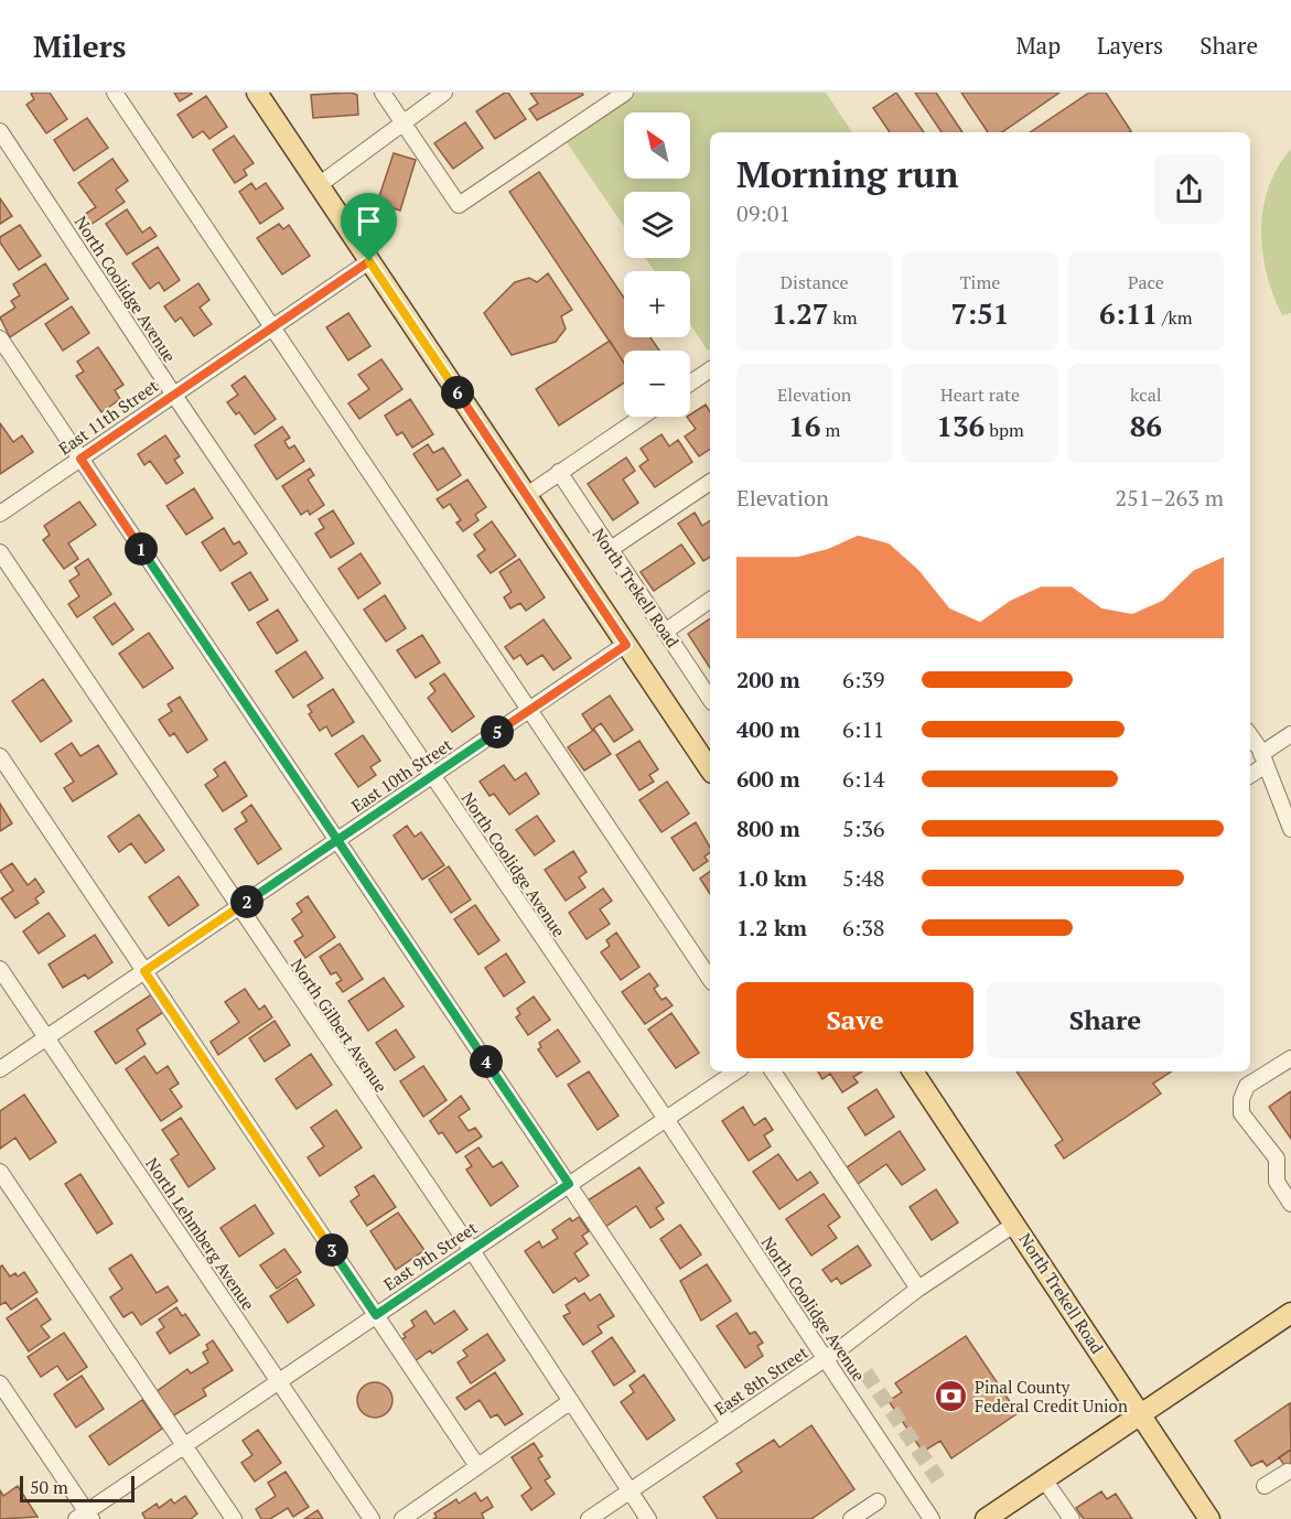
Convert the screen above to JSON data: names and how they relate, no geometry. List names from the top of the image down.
{
  "streets": {
    "main road": ["North Trekell Road"],
    "street": [
      "North Coolidge Avenue",
      "East 11th Street",
      "East 10th Street",
      "North Gilbert Avenue",
      "North Lehmberg Avenue",
      "East 9th Street",
      "East 8th Street"
    ]
  },
  "crossings": [
    ["North Coolidge Avenue", "East 11th Street"],
    ["North Coolidge Avenue", "East 10th Street"],
    ["North Coolidge Avenue", "East 9th Street"],
    ["North Coolidge Avenue", "East 8th Street"],
    ["North Trekell Road", "East 8th Street"],
    ["East 10th Street", "North Gilbert Avenue"],
    ["East 10th Street", "North Lehmberg Avenue"],
    ["North Gilbert Avenue", "East 9th Street"],
    ["North Gilbert Avenue", "East 8th Street"],
    ["North Lehmberg Avenue", "East 9th Street"]
  ],
  "places": {
    "bank": ["Pinal County Federal Credit Union"]
  },
  "scale_bar": "50 m",
  "north": "top left",
  "page": {
    "header": "Milers",
    "nav": ["Map", "Layers", "Share"],
    "map_buttons": ["+", "−"],
    "heading": ["Morning run", "09:01"],
    "stats": [
      ["Distance", "1.27 km"],
      ["Time", "7:51"],
      ["Pace", "6:11 /km"],
      ["Elevation", "16 m"],
      ["Heart rate", "136 bpm"],
      ["kcal", "86"]
    ],
    "pins": [
      "6",
      "1",
      "5",
      "2",
      "4",
      "3"
    ],
    "chart": ["Elevation", "251–263 m"],
    "list": [
      {
        "name": "200 m",
        "note": "6:39"
      },
      {
        "name": "400 m",
        "note": "6:11"
      },
      {
        "name": "600 m",
        "note": "6:14"
      },
      {
        "name": "800 m",
        "note": "5:36"
      },
      {
        "name": "1.0 km",
        "note": "5:48"
      },
      {
        "name": "1.2 km",
        "note": "6:38"
      }
    ],
    "buttons": ["Save", "Share"],
    "scale": "50 m"
  }
}
